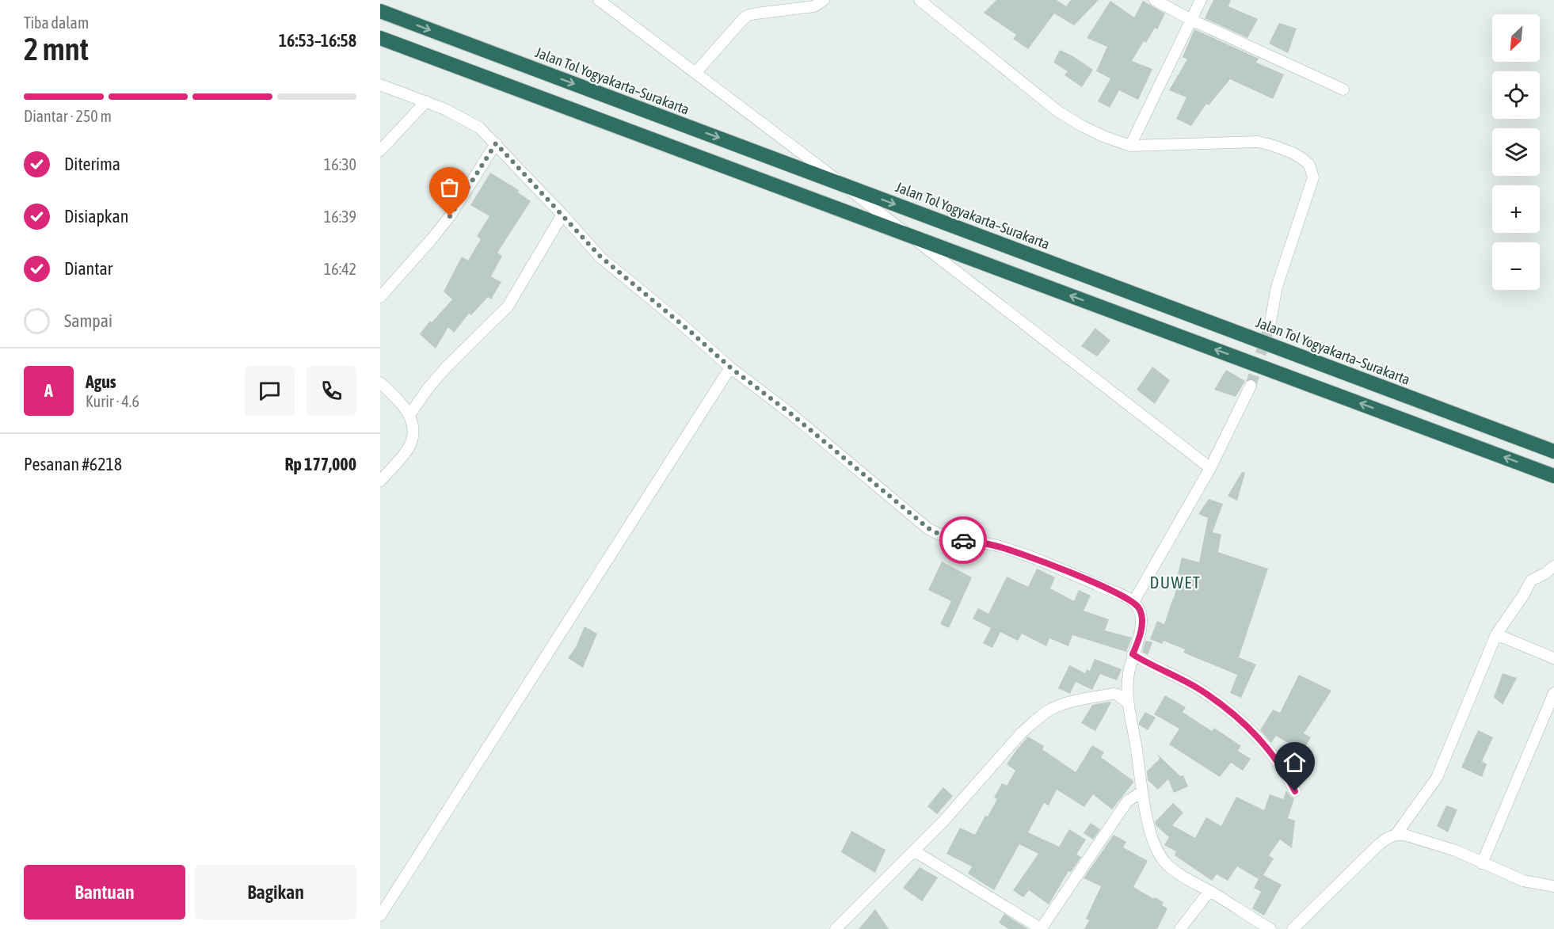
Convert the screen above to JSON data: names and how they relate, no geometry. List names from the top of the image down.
{
  "streets": {
    "highway": ["Jalan Tol Yogyakarta–Surakarta"]
  },
  "districts": ["DUWET"],
  "north": "bottom left",
  "page": {
    "heading": ["2 mnt", "Tiba dalam", "16:53–16:58"],
    "panel": [
      "Agus",
      "Kurir · 4.6",
      "Pesanan #6218",
      "Rp 177,000"
    ],
    "map_buttons": ["+", "−"],
    "bar": "Diantar · 250 m",
    "list": [
      ["Diterima", "16:30"],
      ["Disiapkan", "16:39"],
      ["Diantar", "16:42"],
      "Sampai"
    ],
    "round": "A",
    "buttons": ["Bantuan", "Bagikan"]
  }
}
